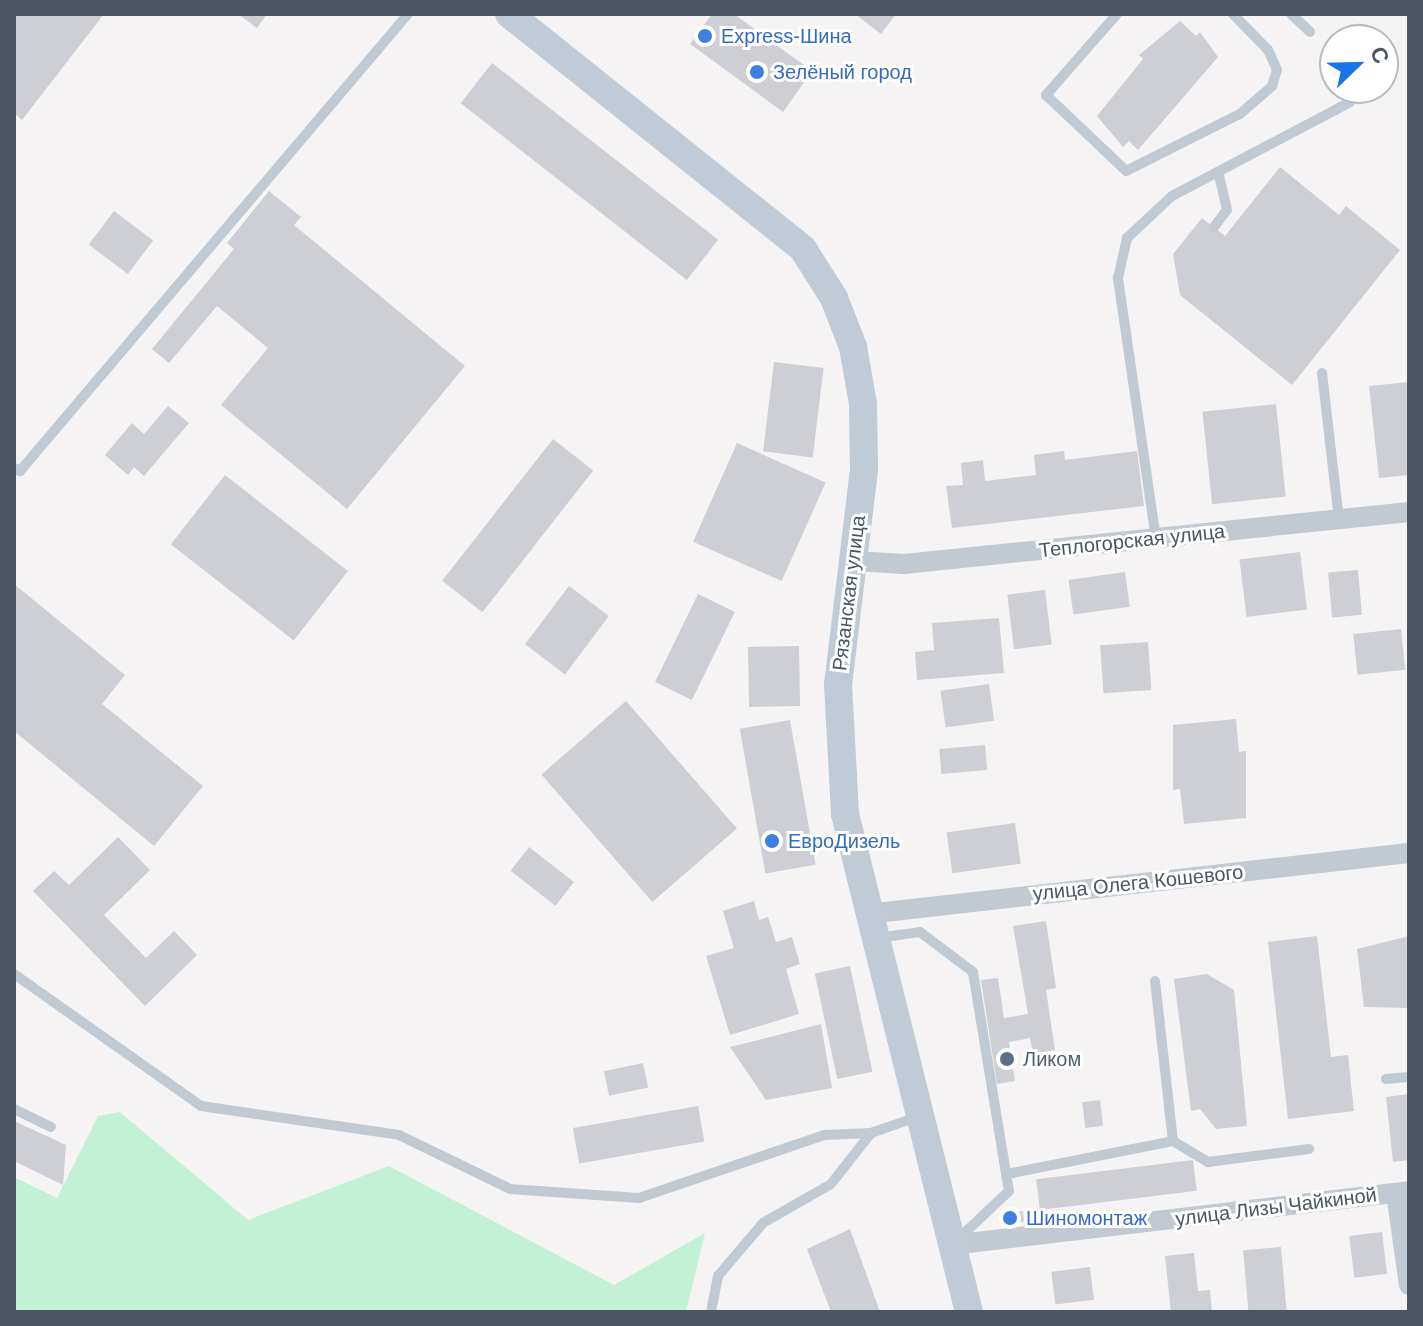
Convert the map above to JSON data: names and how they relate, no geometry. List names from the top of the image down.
{
  "streets": {
    "main road": ["Рязанская улица"],
    "street": ["Теплогорская улица", "улица Олега Кошевого", "улица Лизы Чайкиной"]
  },
  "crossings": [
    ["Теплогорская улица", "Рязанская улица"],
    ["Рязанская улица", "улица Олега Кошевого"],
    ["Рязанская улица", "улица Лизы Чайкиной"]
  ],
  "places": [
    "Express-Шина",
    "Зелёный город",
    "ЕвроДизель",
    "Ликом",
    "Шиномонтаж"
  ],
  "north": "top right"
}
